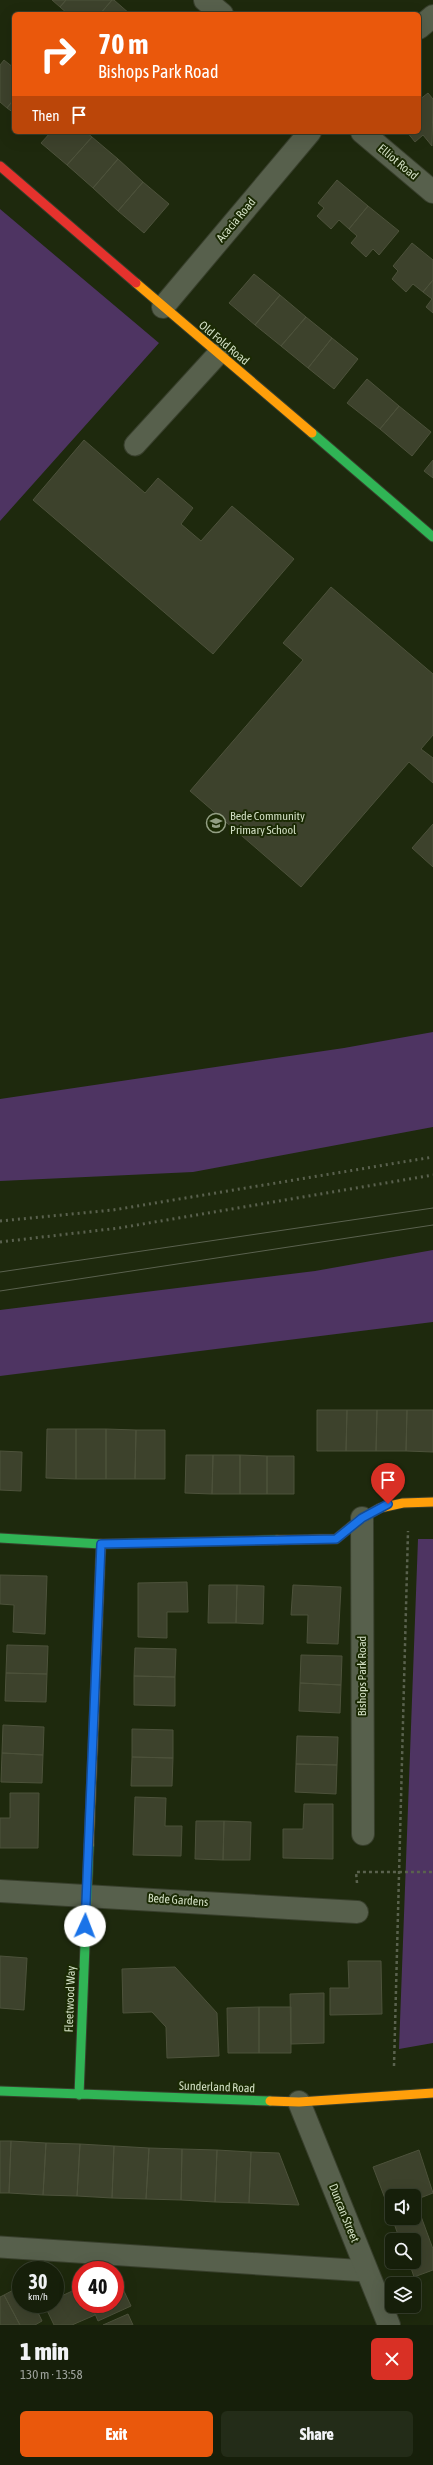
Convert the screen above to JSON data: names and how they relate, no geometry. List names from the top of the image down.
{
  "streets": {
    "street": [
      "Elliot Road",
      "Acacia Road",
      "Old Fold Road",
      "Bishops Park Road",
      "Bede Gardens",
      "Fleetwood Way",
      "Sunderland Road",
      "Duncan Street"
    ]
  },
  "crossings": [
    ["Acacia Road", "Old Fold Road"],
    ["Bede Gardens", "Fleetwood Way"],
    ["Fleetwood Way", "Sunderland Road"],
    ["Sunderland Road", "Duncan Street"]
  ],
  "places": {
    "school or university": ["Bede Community Primary School"]
  },
  "page": {
    "turn": ["70 m", "Bishops Park Road"],
    "then": "Then",
    "speed": "30 km/h",
    "limit": "40",
    "heading": ["1 min", "130 m · 13:58"],
    "buttons": ["Exit", "Share"]
  }
}
